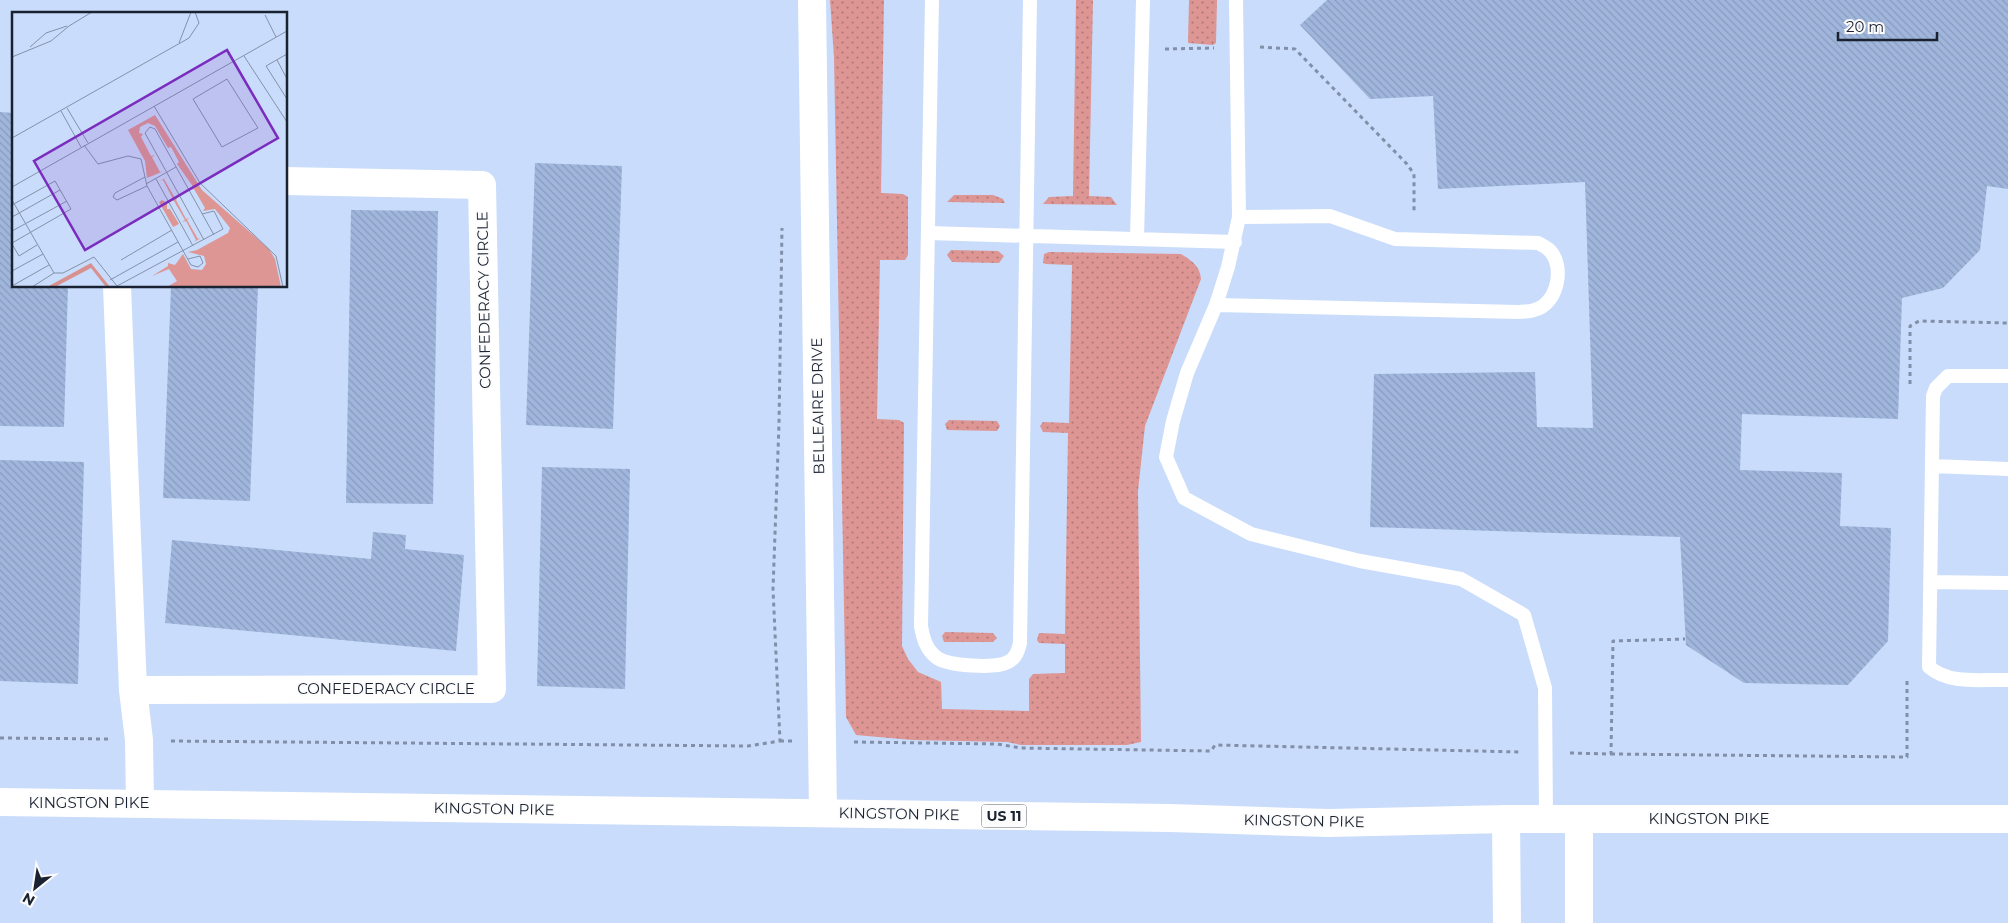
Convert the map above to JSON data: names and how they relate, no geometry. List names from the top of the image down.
{
  "streets": {
    "street": [
      "CONFEDERACY CIRCLE",
      "BELLEAIRE DRIVE",
      "KINGSTON PIKE",
      "US 11"
    ]
  },
  "crossings": [
    ["BELLEAIRE DRIVE", "KINGSTON PIKE"]
  ],
  "scale_bar": "20 m",
  "north": "bottom left"
}
